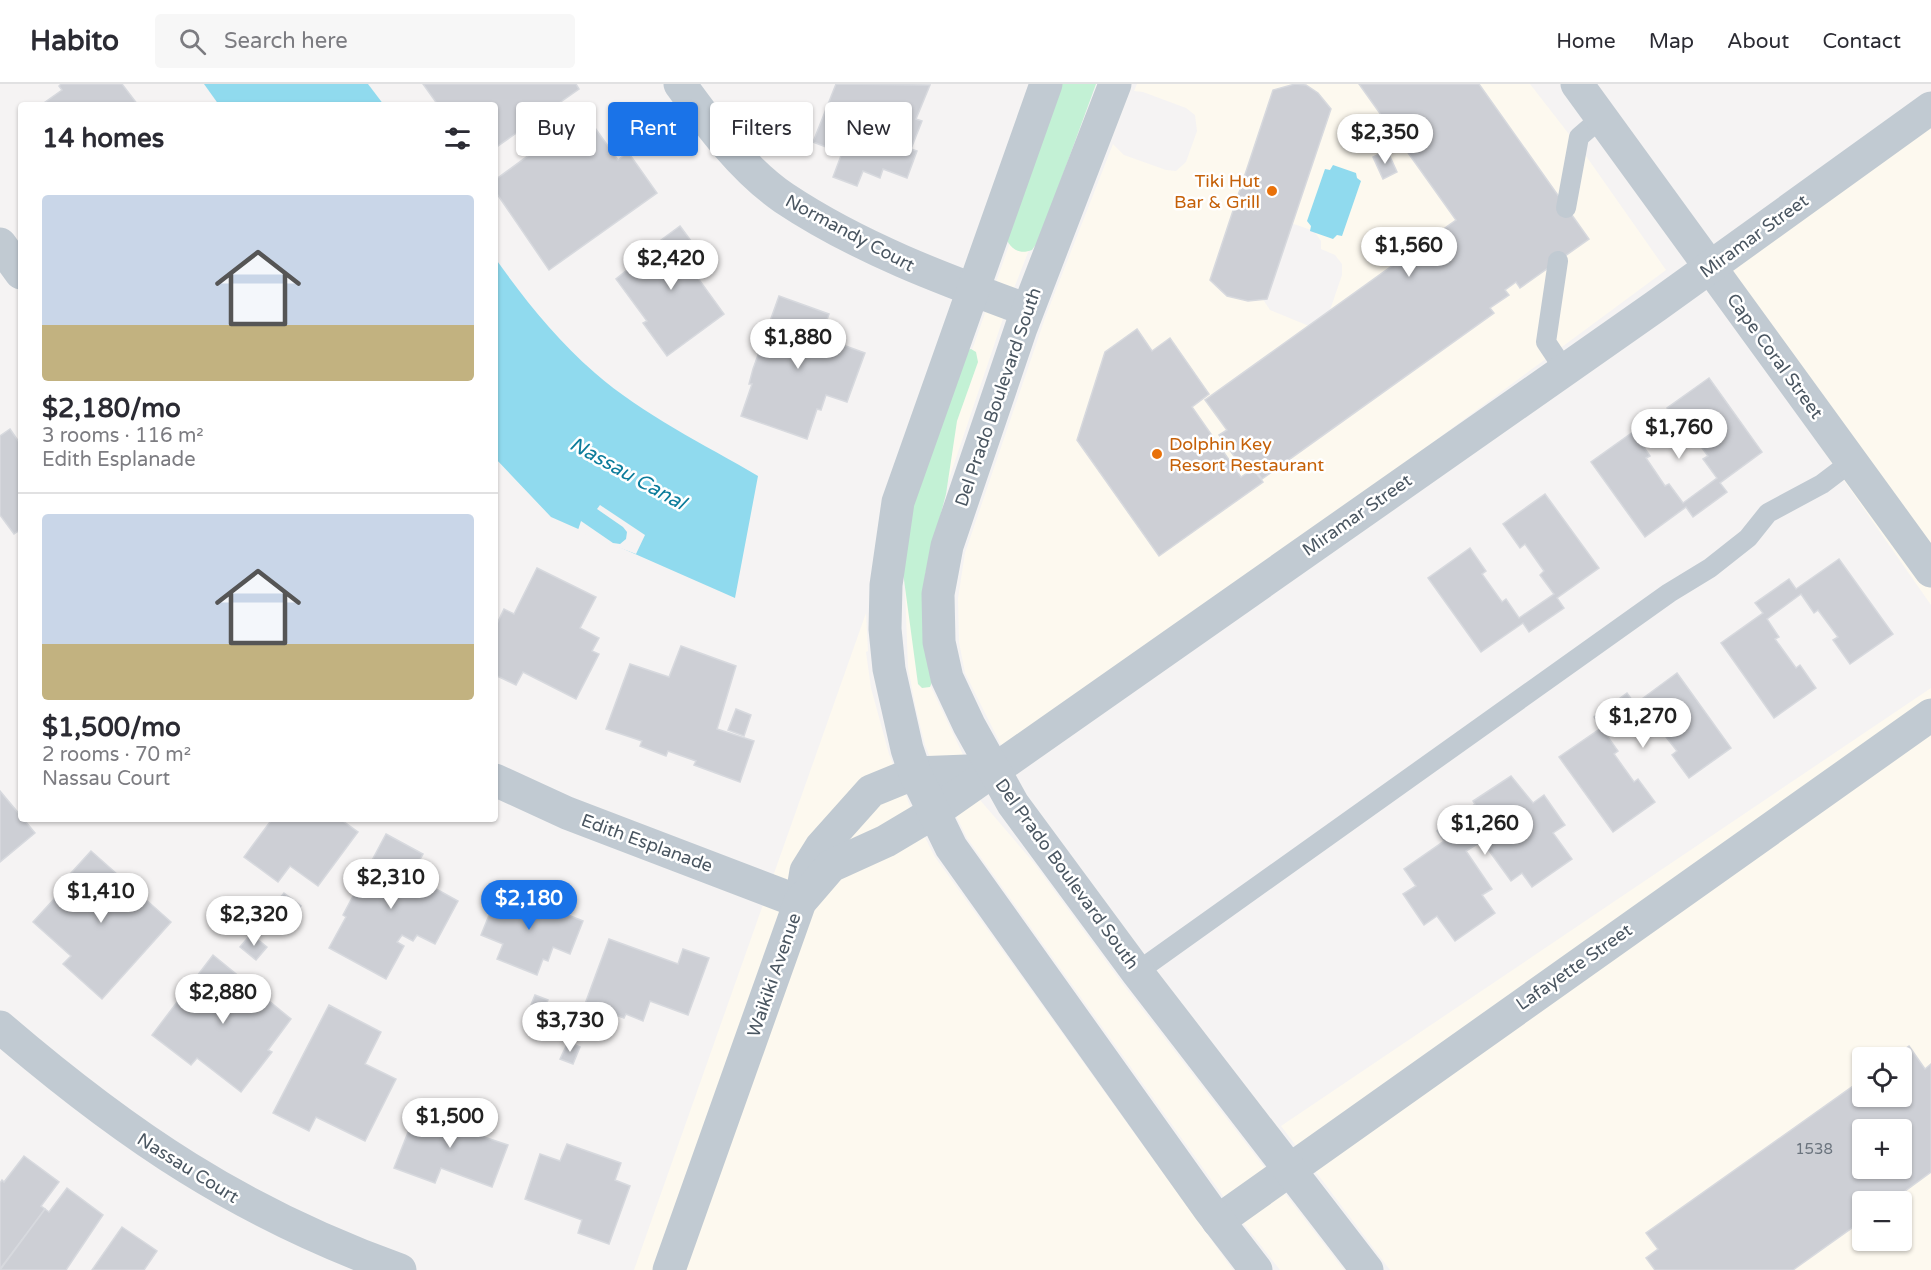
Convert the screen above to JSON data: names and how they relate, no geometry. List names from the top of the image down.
{
  "streets": {
    "street": [
      "Normandy Court",
      "Miramar Street",
      "Cape Coral Street",
      "Del Prado Boulevard South",
      "Edith Esplanade",
      "Lafayette Street",
      "Waikiki Avenue",
      "Nassau Court"
    ]
  },
  "crossings": [
    ["Normandy Court", "Del Prado Boulevard South"],
    ["Miramar Street", "Cape Coral Street"],
    ["Miramar Street", "Del Prado Boulevard South"],
    ["Miramar Street", "Waikiki Avenue"],
    ["Del Prado Boulevard South", "Lafayette Street"],
    ["Del Prado Boulevard South", "Waikiki Avenue"],
    ["Edith Esplanade", "Waikiki Avenue"]
  ],
  "water": ["Nassau Canal"],
  "places": ["Tiki Hut Bar & Grill", "Dolphin Key Resort Restaurant"],
  "house_numbers": ["1538"],
  "page": {
    "header": "Habito",
    "search": "Search here",
    "nav": [
      "Home",
      "Map",
      "About",
      "Contact"
    ],
    "chip": [
      "Buy",
      "Rent",
      "Filters",
      "New"
    ],
    "heading": "14 homes",
    "price": [
      "$2,350",
      "$1,560",
      "$2,420",
      "$1,880",
      "$1,760",
      "$1,270",
      "$1,260",
      "$2,310",
      "$1,410",
      "$2,180",
      "$2,320",
      "$2,880",
      "$3,730",
      "$1,500"
    ],
    "list": [
      {
        "name": "$2,180/mo",
        "note": "3 rooms · 116 m² · Edith Esplanade"
      },
      {
        "name": "$1,500/mo",
        "note": "2 rooms · 70 m² · Nassau Court"
      }
    ],
    "map_buttons": ["+", "−"]
  }
}
